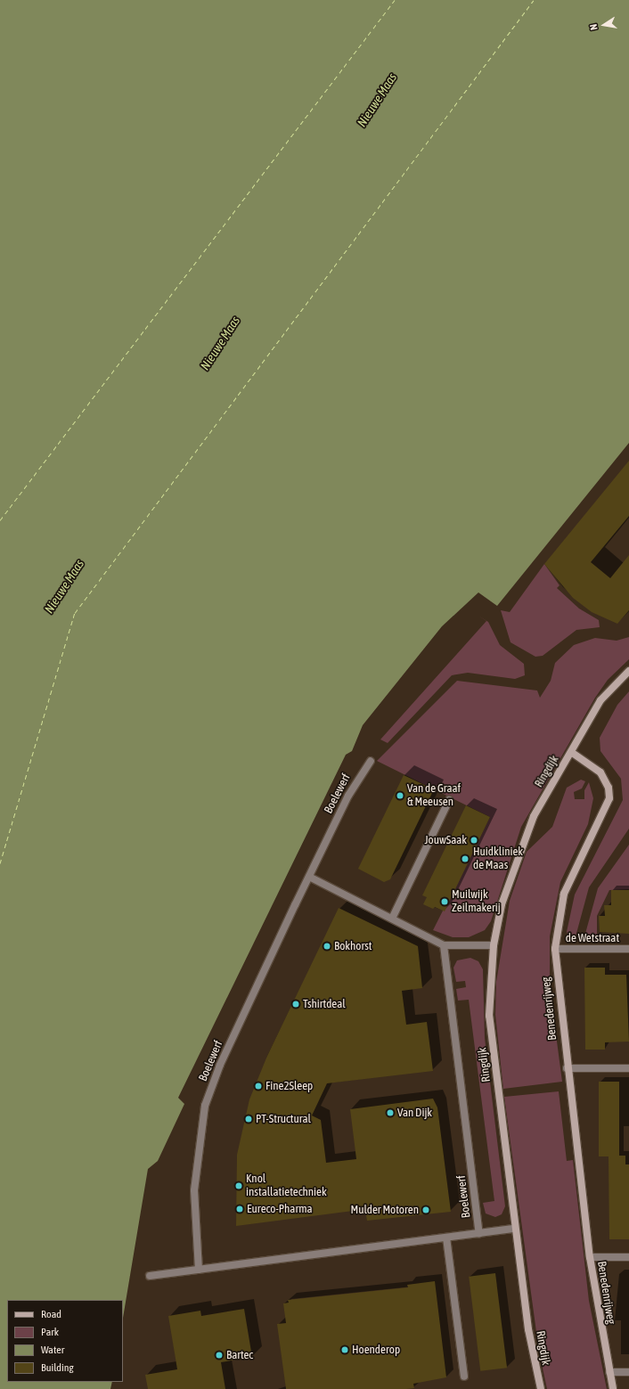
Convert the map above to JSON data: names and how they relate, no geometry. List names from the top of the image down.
{
  "streets": {
    "street": [
      "Ringdijk",
      "Boelewerf",
      "de Wetstraat",
      "Benedenrijweg"
    ]
  },
  "crossings": [
    ["Ringdijk", "Boelewerf"],
    ["Ringdijk", "Benedenrijweg"],
    ["de Wetstraat", "Benedenrijweg"]
  ],
  "water": ["Nieuwe Maas"],
  "places": [
    "Van de Graaf & Meeusen",
    "JouwSaak",
    "Huidkliniek de Maas",
    "Muilwijk Zeilmakerij",
    "Bokhorst",
    "Tshirtdeal",
    "Fine2Sleep",
    "Van Dijk",
    "PT-Structural",
    "Knol installatietechniek",
    "Eureco-Pharma",
    "Mulder Motoren",
    "Hoenderop",
    "Bartec"
  ],
  "legend": [
    "Road",
    "Park",
    "Water",
    "Building"
  ],
  "north": "left"
}
